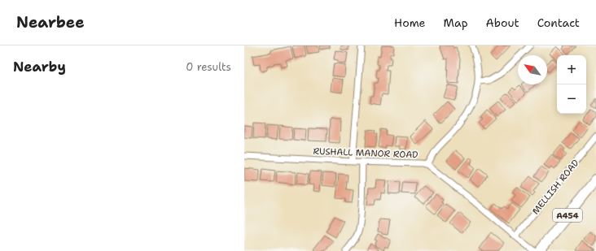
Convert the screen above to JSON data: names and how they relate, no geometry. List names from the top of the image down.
{
  "streets": {
    "main road": ["A454"],
    "street": ["RUSHALL MANOR ROAD", "MELLISH ROAD"]
  },
  "crossings": [
    ["RUSHALL MANOR ROAD", "MELLISH ROAD"]
  ],
  "north": "top left",
  "page": {
    "header": "Nearbee",
    "nav": [
      "Home",
      "Map",
      "About",
      "Contact"
    ],
    "heading": ["Nearby", "0 results"],
    "map_buttons": ["+", "−"]
  }
}
